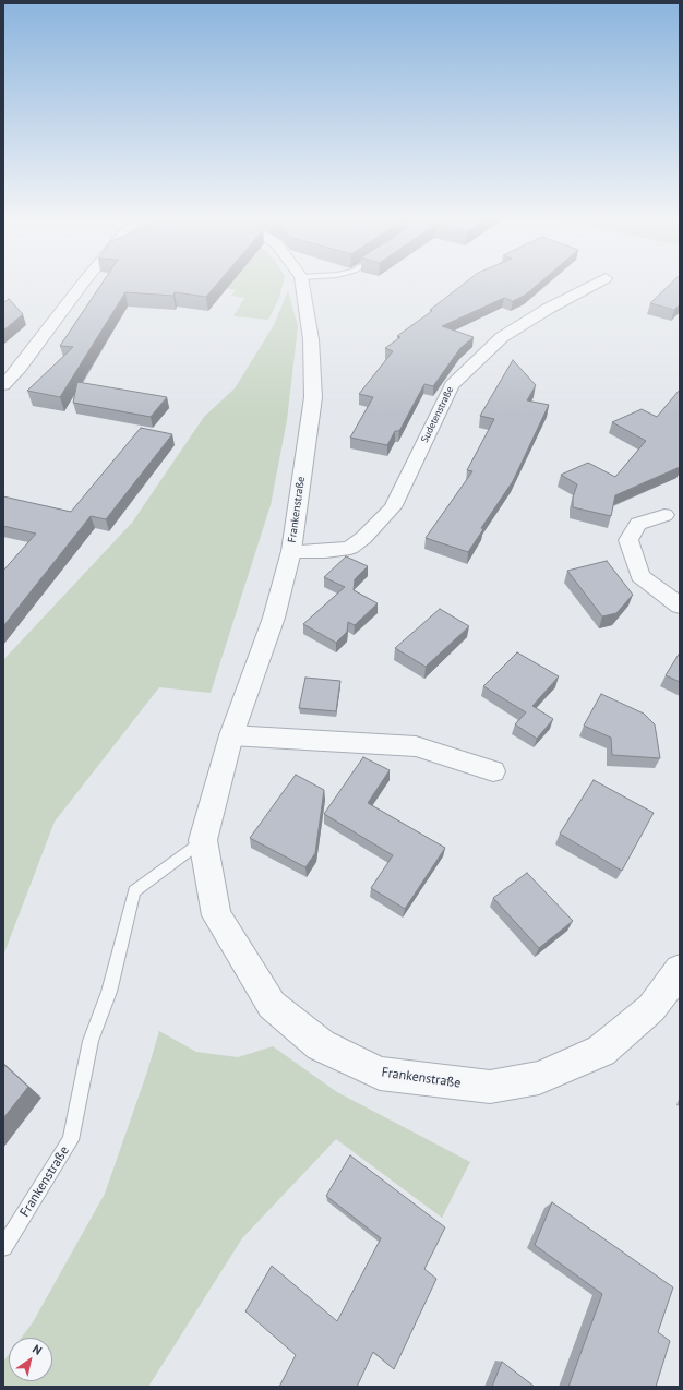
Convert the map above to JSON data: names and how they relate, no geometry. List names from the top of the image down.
{
  "streets": {
    "street": ["Sudetenstraße", "Frankenstraße"]
  },
  "crossings": [
    ["Sudetenstraße", "Frankenstraße"]
  ],
  "north": "top right"
}
